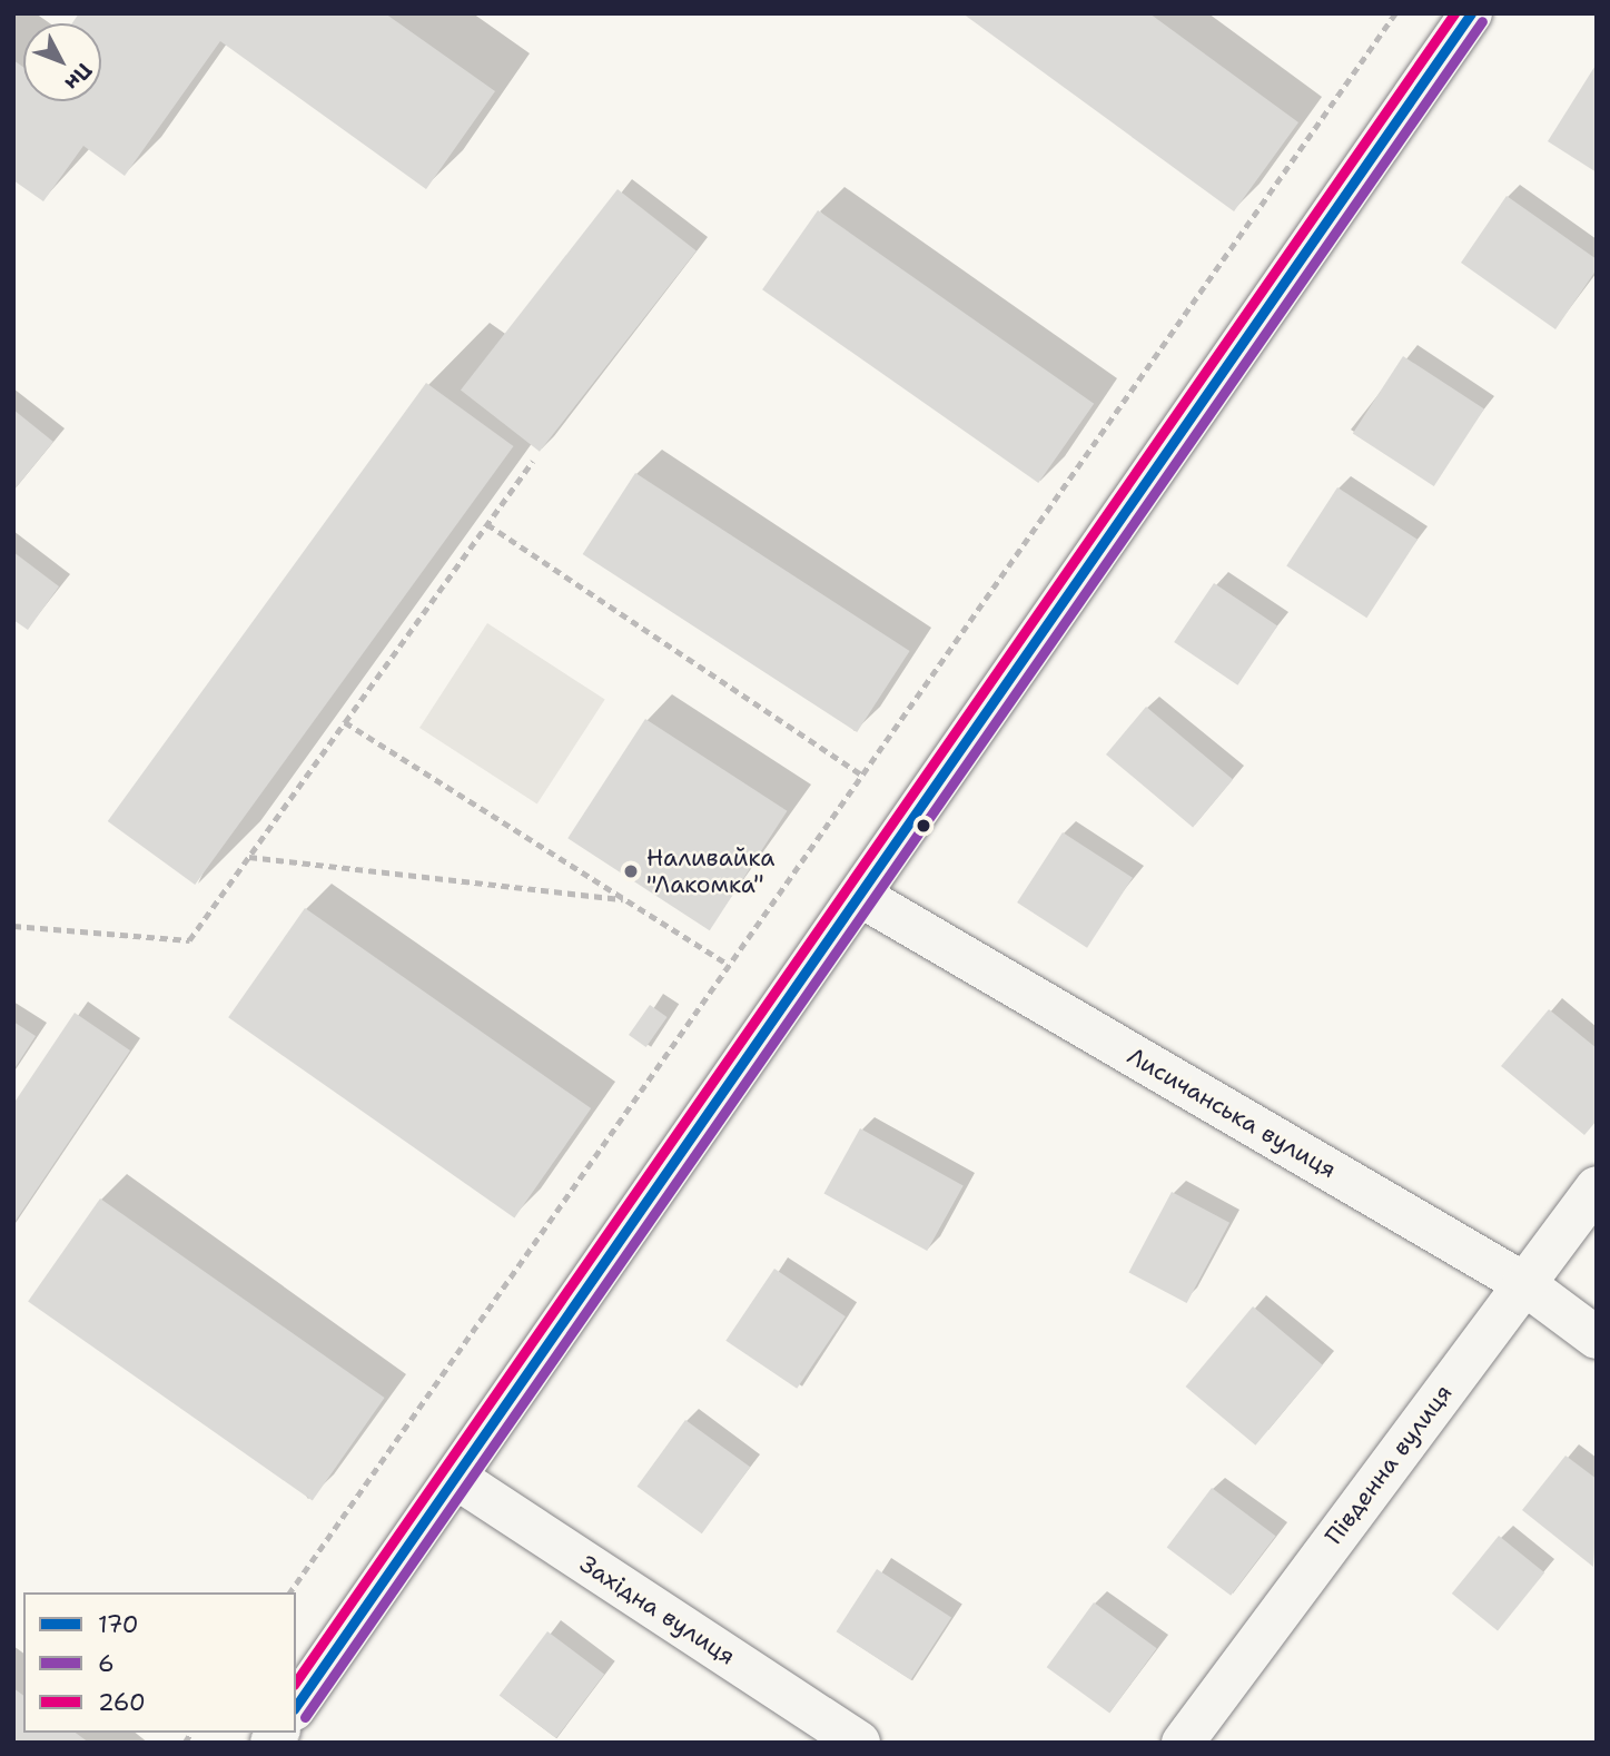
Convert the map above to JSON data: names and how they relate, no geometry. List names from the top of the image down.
{
  "streets": {
    "main road": ["Лисичанська вулиця", "Південна вулиця", "Західна вулиця"]
  },
  "crossings": [
    ["Лисичанська вулиця", "Південна вулиця"]
  ],
  "places": ["Наливайка \"Лакомка\""],
  "lines": ["transit line 170", "transit line 260", "transit line 6"],
  "legend": ["170", "6", "260"],
  "north": "bottom right"
}
